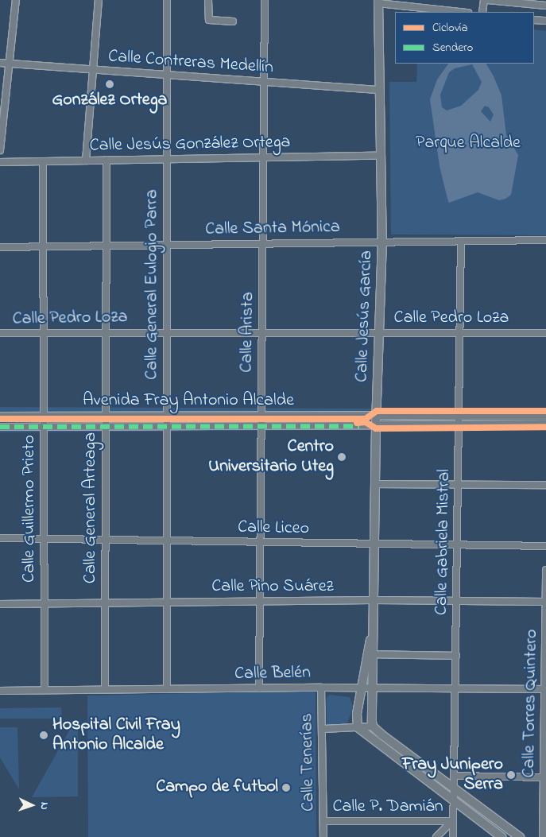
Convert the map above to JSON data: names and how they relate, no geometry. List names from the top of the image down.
{
  "streets": {
    "street": [
      "Calle Contreras Medellín",
      "Calle Jesús González Ortega",
      "Calle Santa Mónica",
      "Calle General Eulogio Parra",
      "Calle Jesús García",
      "Calle Pedro Loza",
      "Calle Arista",
      "Avenida Fray Antonio Alcalde",
      "Calle General Arteaga",
      "Calle Guillermo Prieto",
      "Calle Liceo",
      "Calle Gabriela Mistral",
      "Calle Pino Suárez",
      "Calle Belén",
      "Calle Torres Quintero",
      "Calle Tenerías",
      "Calle P. Damián"
    ]
  },
  "crossings": [
    ["Calle Contreras Medellín", "Calle General Eulogio Parra"],
    ["Calle Contreras Medellín", "Calle Jesús García"],
    ["Calle Contreras Medellín", "Calle Arista"],
    ["Calle Jesús González Ortega", "Calle General Eulogio Parra"],
    ["Calle Jesús González Ortega", "Calle Jesús García"],
    ["Calle Jesús González Ortega", "Calle Arista"],
    ["Calle Jesús González Ortega", "Calle General Arteaga"],
    ["Calle Jesús González Ortega", "Calle Guillermo Prieto"],
    ["Calle Santa Mónica", "Calle General Eulogio Parra"],
    ["Calle Santa Mónica", "Calle Jesús García"],
    ["Calle Santa Mónica", "Calle Arista"],
    ["Calle Santa Mónica", "Calle General Arteaga"],
    ["Calle Santa Mónica", "Calle Guillermo Prieto"],
    ["Calle Santa Mónica", "Calle Gabriela Mistral"],
    ["Calle General Eulogio Parra", "Calle Pedro Loza"],
    ["Calle General Eulogio Parra", "Avenida Fray Antonio Alcalde"],
    ["Calle General Eulogio Parra", "Calle Liceo"],
    ["Calle General Eulogio Parra", "Calle Pino Suárez"],
    ["Calle General Eulogio Parra", "Calle Belén"],
    ["Calle Jesús García", "Calle Pedro Loza"],
    ["Calle Jesús García", "Avenida Fray Antonio Alcalde"],
    ["Calle Jesús García", "Calle Liceo"],
    ["Calle Jesús García", "Calle Pino Suárez"],
    ["Calle Jesús García", "Calle Belén"],
    ["Calle Pedro Loza", "Calle Arista"],
    ["Calle Pedro Loza", "Calle General Arteaga"],
    ["Calle Pedro Loza", "Calle Guillermo Prieto"],
    ["Calle Pedro Loza", "Calle Gabriela Mistral"],
    ["Calle Arista", "Avenida Fray Antonio Alcalde"],
    ["Calle Arista", "Calle Liceo"],
    ["Calle Arista", "Calle Pino Suárez"],
    ["Calle Arista", "Calle Belén"],
    ["Avenida Fray Antonio Alcalde", "Calle General Arteaga"],
    ["Avenida Fray Antonio Alcalde", "Calle Guillermo Prieto"],
    ["Avenida Fray Antonio Alcalde", "Calle Gabriela Mistral"],
    ["Calle General Arteaga", "Calle Liceo"],
    ["Calle General Arteaga", "Calle Pino Suárez"],
    ["Calle General Arteaga", "Calle Belén"],
    ["Calle Guillermo Prieto", "Calle Liceo"],
    ["Calle Guillermo Prieto", "Calle Pino Suárez"],
    ["Calle Guillermo Prieto", "Calle Belén"],
    ["Calle Liceo", "Calle Gabriela Mistral"],
    ["Calle Gabriela Mistral", "Calle Pino Suárez"],
    ["Calle Gabriela Mistral", "Calle Belén"],
    ["Calle Gabriela Mistral", "Calle P. Damián"],
    ["Calle Pino Suárez", "Calle Torres Quintero"],
    ["Calle Belén", "Calle Torres Quintero"],
    ["Calle Belén", "Calle Tenerías"],
    ["Calle Tenerías", "Calle P. Damián"]
  ],
  "parks": ["Parque Alcalde"],
  "places": [
    "González Ortega",
    "Centro Universitario Uteg",
    "Hospital Civil Fray Antonio Alcalde",
    "Fray Junipero Serra",
    "Campo de futbol"
  ],
  "legend": ["Ciclovía", "Sendero"],
  "north": "right"
}
